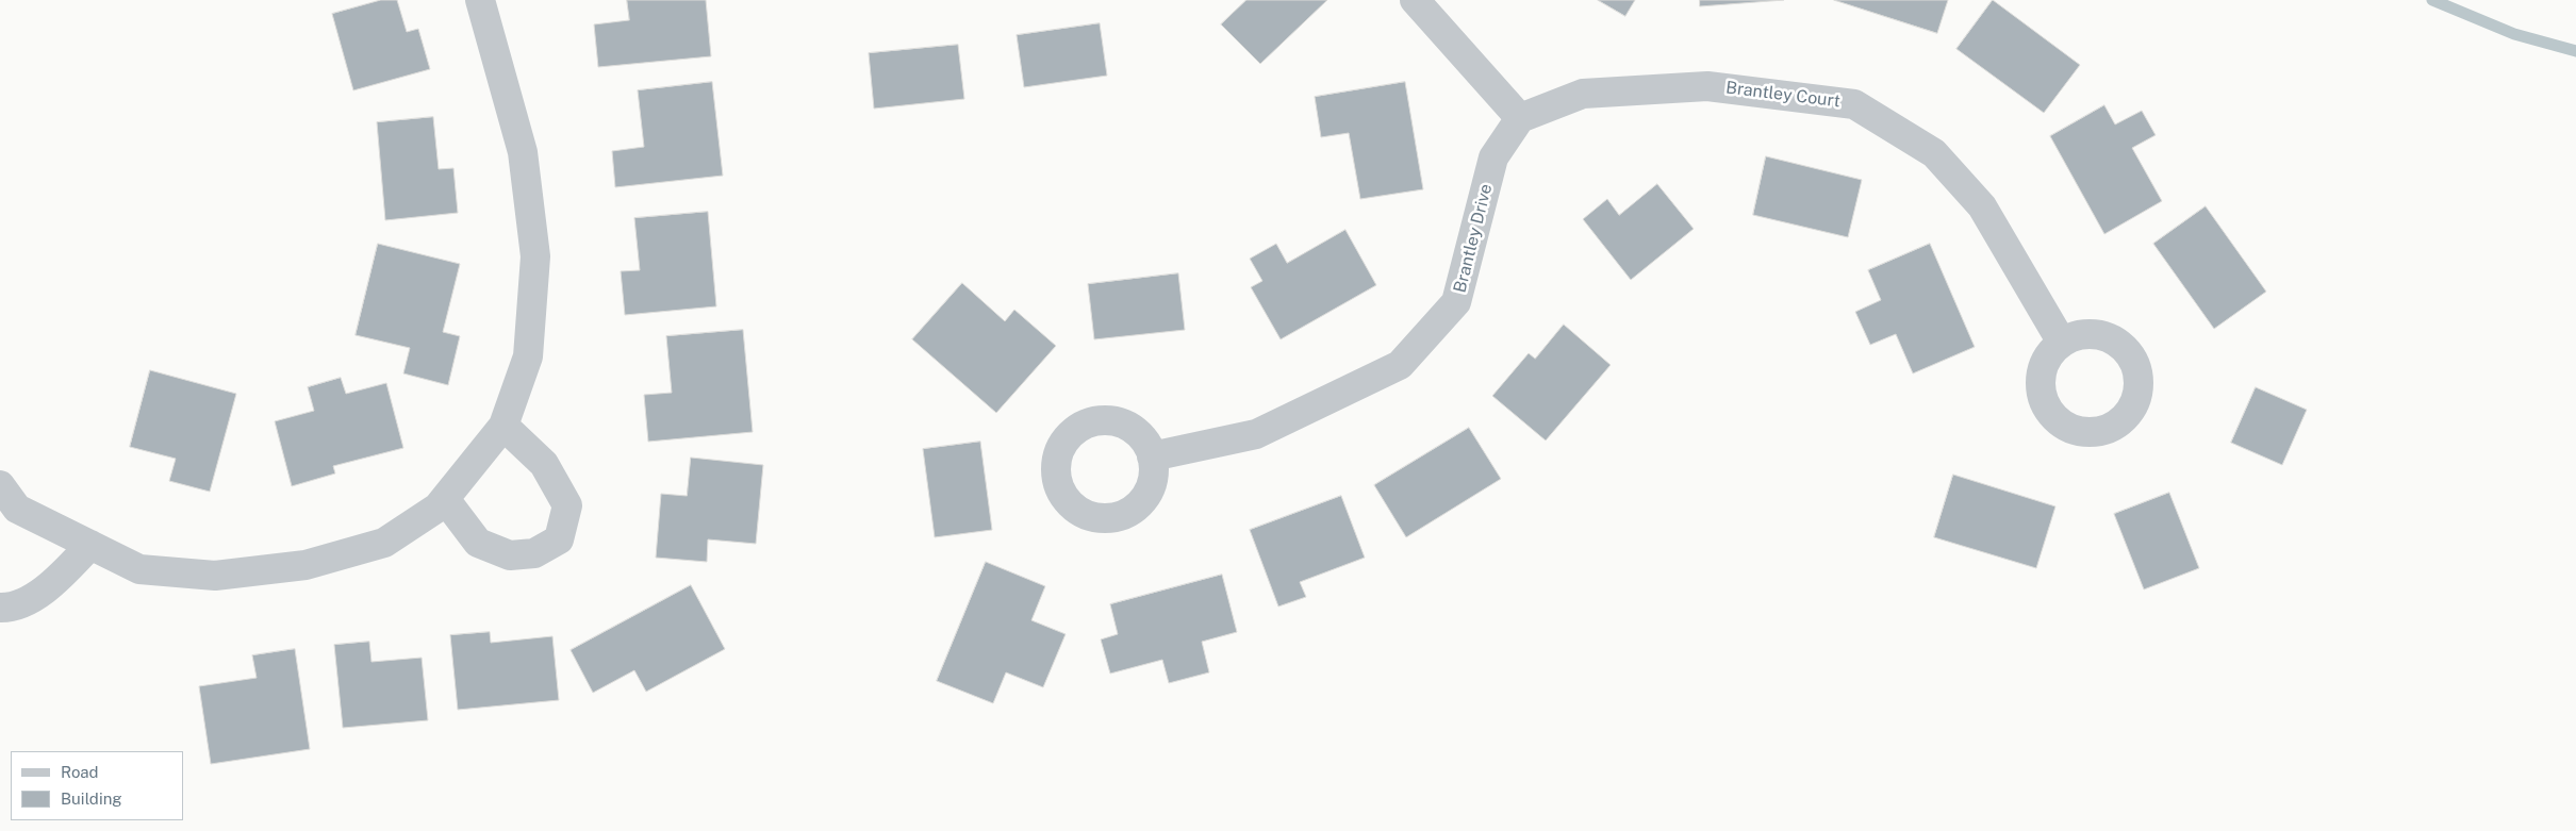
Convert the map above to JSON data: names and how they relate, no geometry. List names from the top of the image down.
{
  "streets": {
    "street": ["Brantley Court", "Brantley Drive"]
  },
  "crossings": [
    ["Brantley Court", "Brantley Drive"]
  ],
  "legend": ["Road", "Building"]
}
